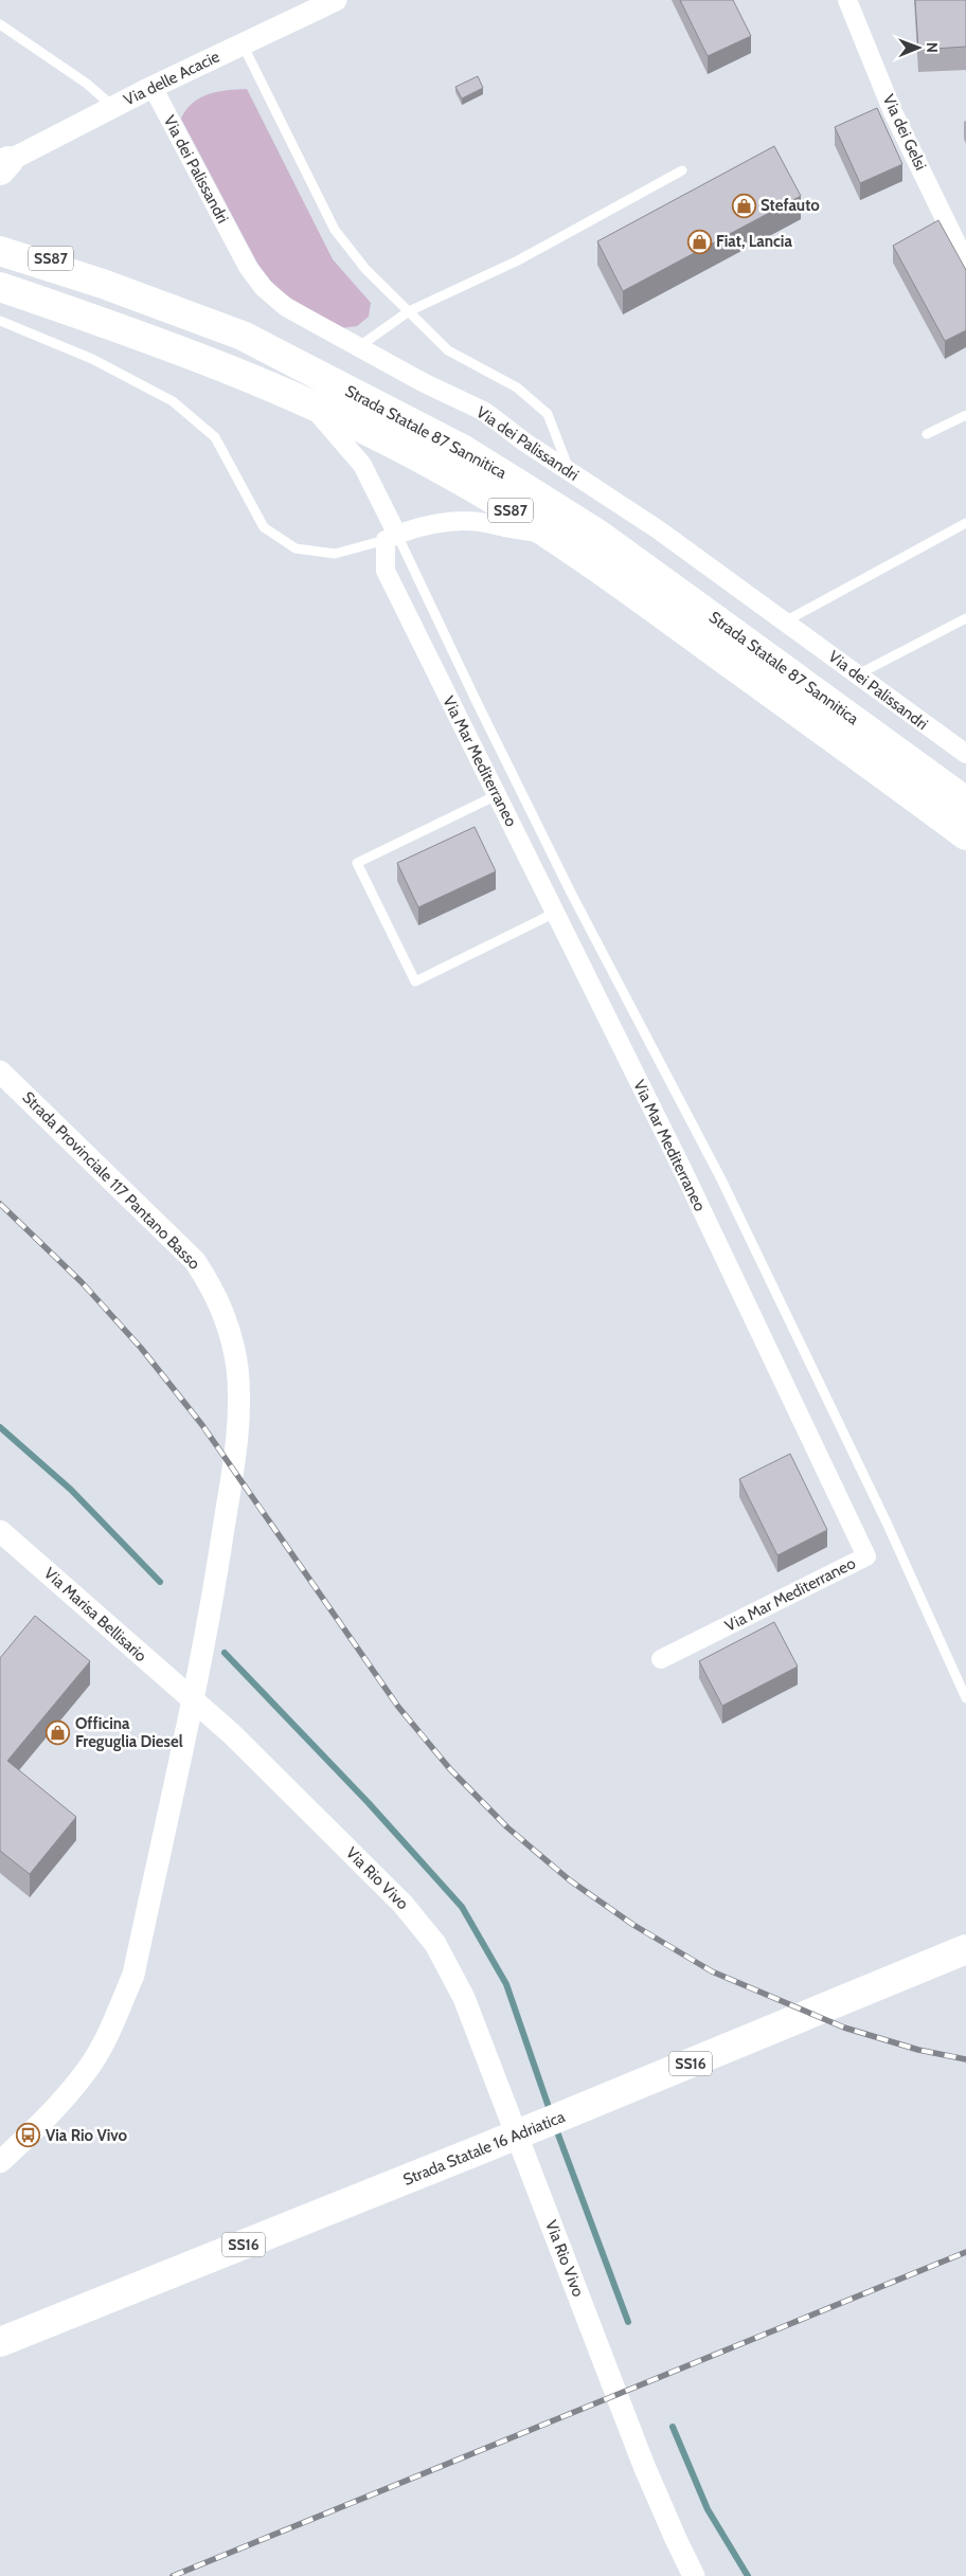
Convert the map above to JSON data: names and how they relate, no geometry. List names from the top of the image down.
{
  "streets": {
    "main road": [
      "SS87",
      "Strada Statale 87 Sannitica",
      "SS16",
      "Strada Statale 16 Adriatica"
    ],
    "street": [
      "Via delle Acacie",
      "Via dei Gelsi",
      "Via dei Palissandri",
      "Via Mar Mediterraneo",
      "Strada Provinciale 117 Pantano Basso",
      "Via Marisa Bellisario",
      "Via Rio Vivo"
    ]
  },
  "crossings": [
    ["Via delle Acacie", "Via dei Palissandri"],
    ["SS87", "Strada Statale 87 Sannitica"],
    ["Strada Provinciale 117 Pantano Basso", "Via Marisa Bellisario"],
    ["Strada Provinciale 117 Pantano Basso", "Via Rio Vivo"],
    ["Via Marisa Bellisario", "Via Rio Vivo"]
  ],
  "places": {
    "shop": ["Stefauto", "Fiat, Lancia", "Officina Freguglia Diesel"],
    "bus stop": ["Via Rio Vivo"]
  },
  "north": "right"
}
